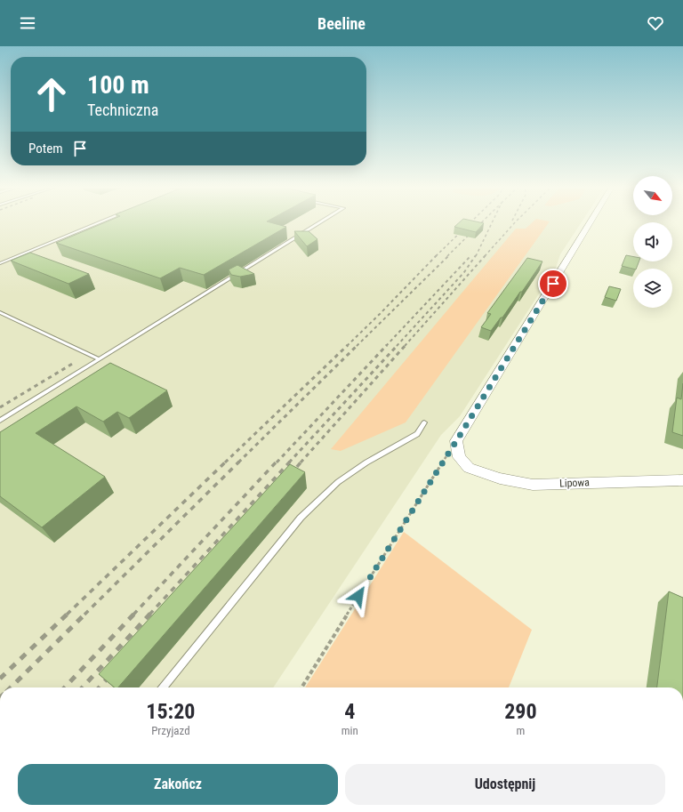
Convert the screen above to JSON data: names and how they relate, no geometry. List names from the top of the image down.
{
  "streets": {
    "street": ["Lipowa"]
  },
  "north": "bottom right",
  "page": {
    "header": "Beeline",
    "turn": ["100 m", "Techniczna"],
    "then": "Potem",
    "eta": [
      "15:20",
      "Przyjazd",
      "4",
      "min",
      "290",
      "m"
    ],
    "buttons": ["Zakończ", "Udostępnij"]
  }
}
